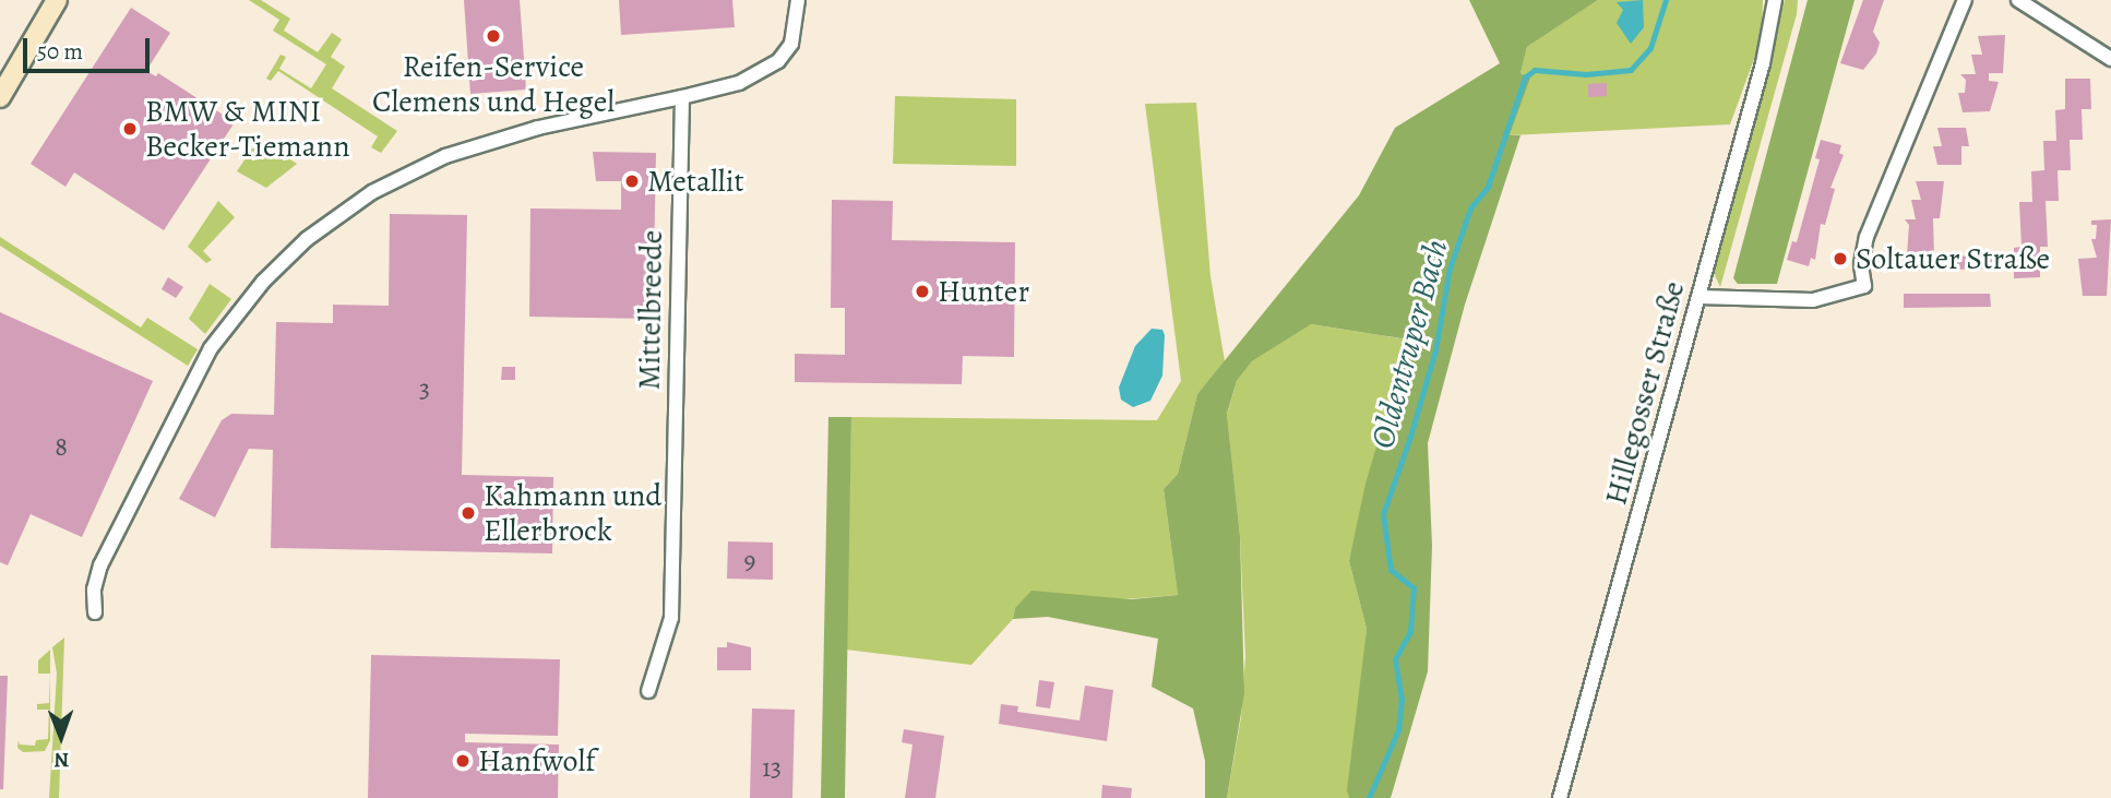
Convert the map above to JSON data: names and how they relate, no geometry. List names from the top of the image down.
{
  "streets": {
    "street": ["Mittelbreede", "Hillegosser Straße"]
  },
  "water": ["Oldentruper Bach"],
  "places": [
    "Reifen-Service Clemens und Hegel",
    "BMW & MINI Becker-Tiemann",
    "Metallit",
    "Soltauer Straße",
    "Hunter",
    "Kahmann und Ellerbrock",
    "Hanfwolf"
  ],
  "house_numbers": [
    "3",
    "8",
    "9",
    "13"
  ],
  "scale_bar": "50 m",
  "north": "bottom"
}
